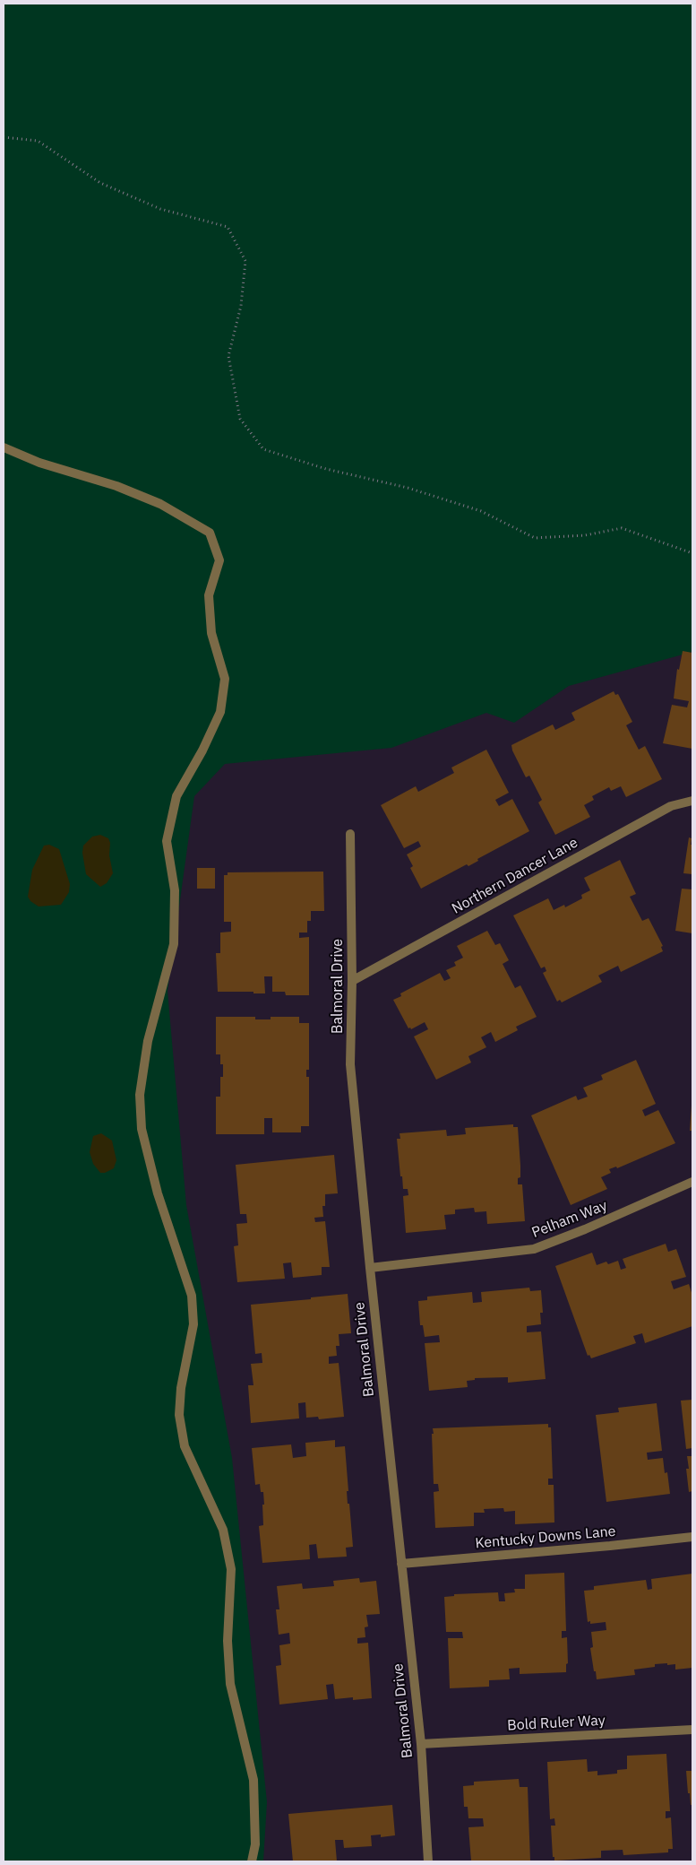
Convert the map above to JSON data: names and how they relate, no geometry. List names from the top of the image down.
{
  "streets": {
    "street": [
      "Northern Dancer Lane",
      "Balmoral Drive",
      "Pelham Way",
      "Kentucky Downs Lane",
      "Bold Ruler Way"
    ]
  },
  "crossings": [
    ["Northern Dancer Lane", "Balmoral Drive"],
    ["Balmoral Drive", "Pelham Way"],
    ["Balmoral Drive", "Kentucky Downs Lane"],
    ["Balmoral Drive", "Bold Ruler Way"]
  ]
}
